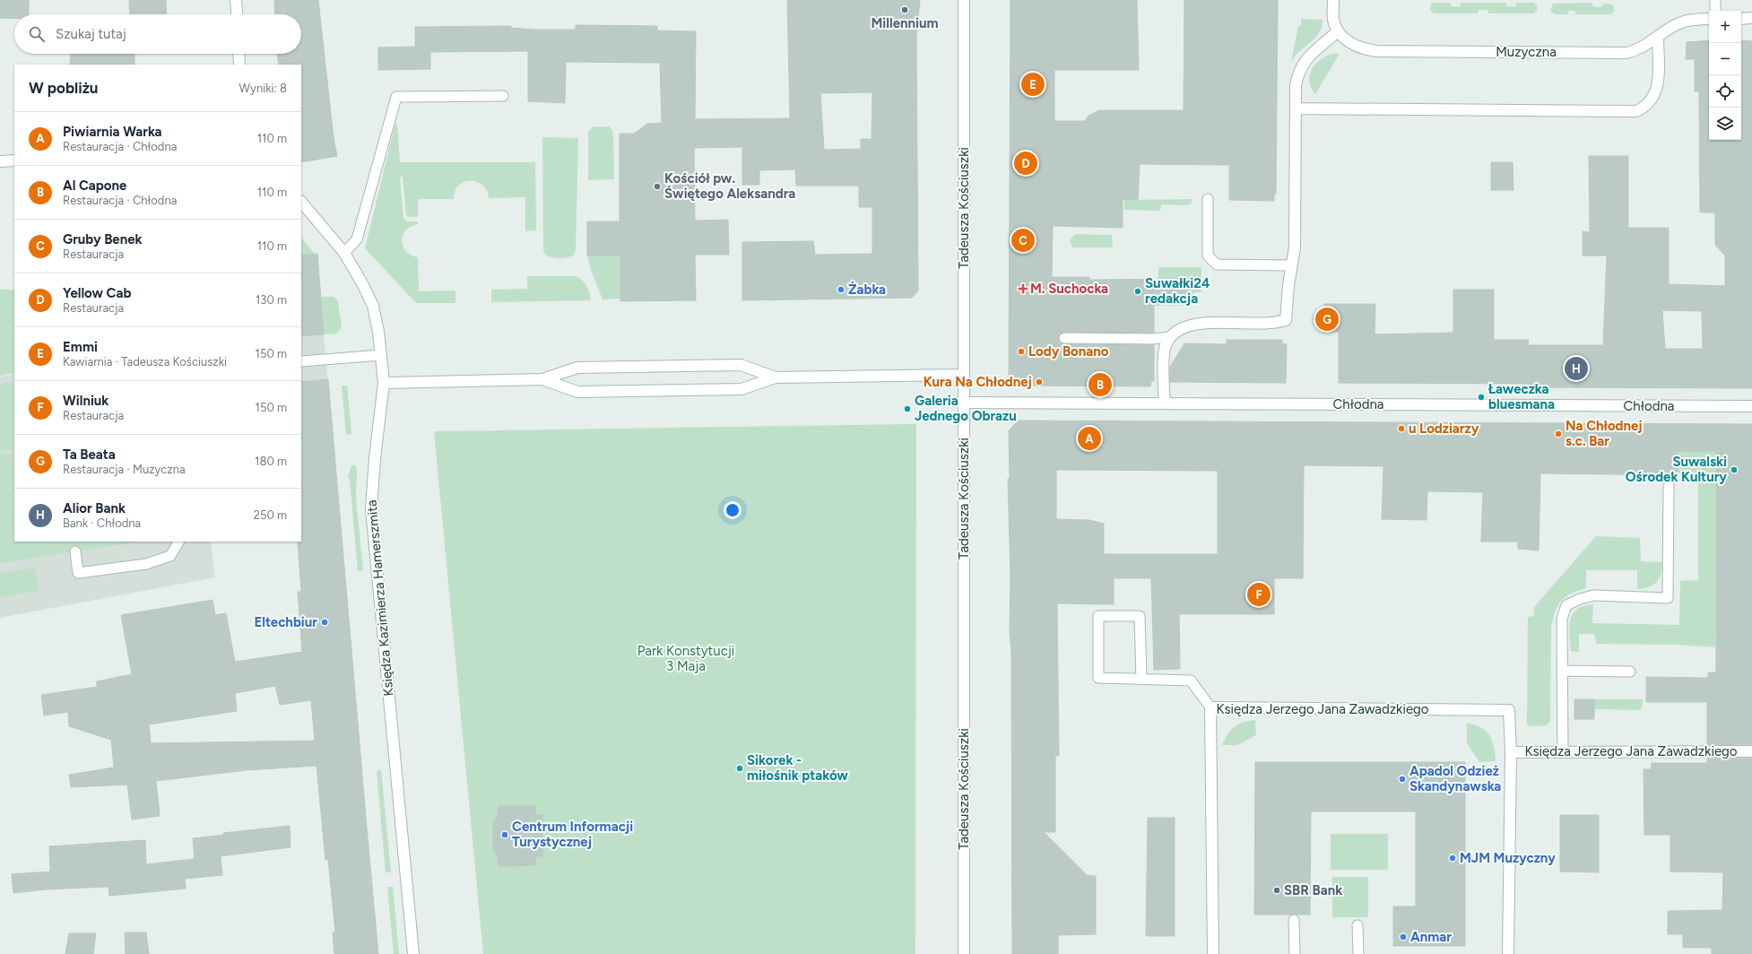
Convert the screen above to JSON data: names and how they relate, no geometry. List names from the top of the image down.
{
  "streets": {
    "street": [
      "Muzyczna",
      "Tadeusza Kościuszki",
      "Chłodna",
      "Księdza Kazimierza Hamerszmita",
      "Księdza Jerzego Jana Zawadzkiego"
    ]
  },
  "crossings": [
    ["Tadeusza Kościuszki", "Chłodna"]
  ],
  "parks": ["Park Konstytucji 3 Maja"],
  "places": {
    "other": [
      "Millennium",
      "Kościół pw. Świętego Aleksandra",
      "Żabka",
      "Suwałki24 redakcja",
      "Lody Bonano",
      "Kura Na Chłodnej",
      "Ławeczka bluesmana",
      "Galeria Jednego Obrazu",
      "u Lodziarzy",
      "Na Chłodnej s.c. Bar",
      "Suwalski Ośrodek Kultury",
      "Eltechbiur",
      "Sikorek - miłośnik ptaków",
      "Apadol Odzież Skandynawska",
      "Centrum Informacji Turystycznej",
      "MJM Muzyczny",
      "SBR Bank",
      "Anmar"
    ],
    "health": ["M. Suchocka"]
  },
  "page": {
    "map_buttons": ["+", "−"],
    "search": "Szukaj tutaj",
    "heading": ["W pobliżu", "Wyniki: 8"],
    "pins": [
      "E",
      "D",
      "C",
      "G",
      "H",
      "B",
      "A",
      "F"
    ],
    "list": [
      {
        "mark": "A",
        "name": "Piwiarnia Warka",
        "note": "Restauracja · Chłodna",
        "value": "110 m"
      },
      {
        "mark": "B",
        "name": "Al Capone",
        "note": "Restauracja · Chłodna",
        "value": "110 m"
      },
      {
        "mark": "C",
        "name": "Gruby Benek",
        "note": "Restauracja",
        "value": "110 m"
      },
      {
        "mark": "D",
        "name": "Yellow Cab",
        "note": "Restauracja",
        "value": "130 m"
      },
      {
        "mark": "E",
        "name": "Emmi",
        "note": "Kawiarnia · Tadeusza Kościuszki",
        "value": "150 m"
      },
      {
        "mark": "F",
        "name": "Wilniuk",
        "note": "Restauracja",
        "value": "150 m"
      },
      {
        "mark": "G",
        "name": "Ta Beata",
        "note": "Restauracja · Muzyczna",
        "value": "180 m"
      },
      {
        "mark": "H",
        "name": "Alior Bank",
        "note": "Bank · Chłodna",
        "value": "250 m"
      }
    ]
  }
}
